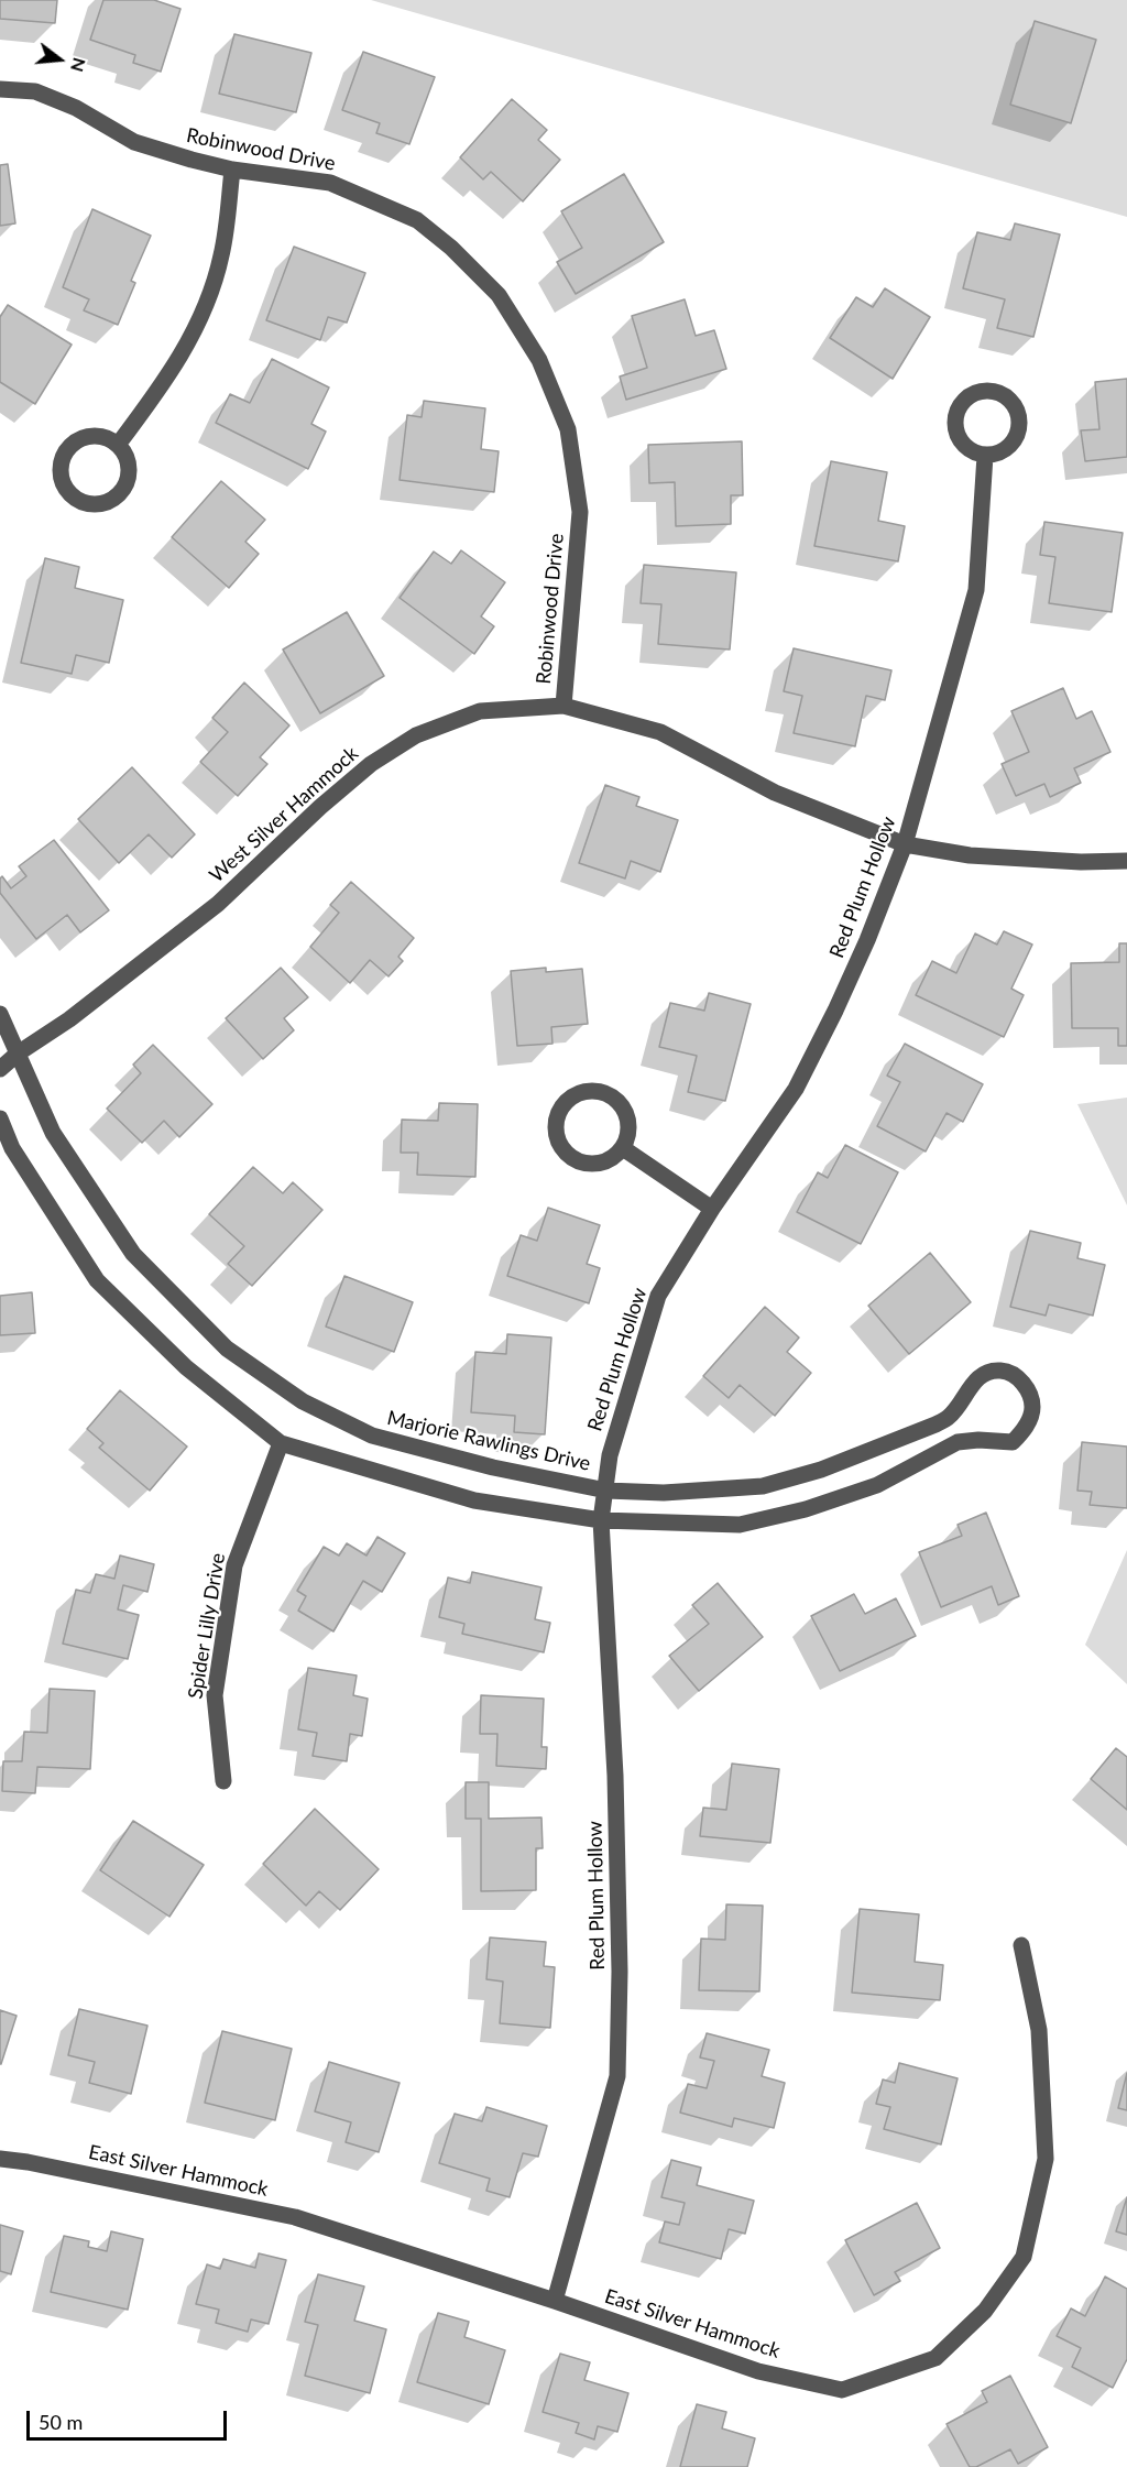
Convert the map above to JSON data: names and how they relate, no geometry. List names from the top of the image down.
{
  "streets": {
    "street": [
      "Robinwood Drive",
      "West Silver Hammock",
      "Red Plum Hollow",
      "Marjorie Rawlings Drive",
      "Spider Lilly Drive",
      "East Silver Hammock"
    ]
  },
  "crossings": [
    ["Robinwood Drive", "West Silver Hammock"],
    ["West Silver Hammock", "Red Plum Hollow"],
    ["West Silver Hammock", "Marjorie Rawlings Drive"],
    ["Red Plum Hollow", "Marjorie Rawlings Drive"],
    ["Red Plum Hollow", "East Silver Hammock"],
    ["Marjorie Rawlings Drive", "Spider Lilly Drive"]
  ],
  "scale_bar": "50 m",
  "north": "right"
}
